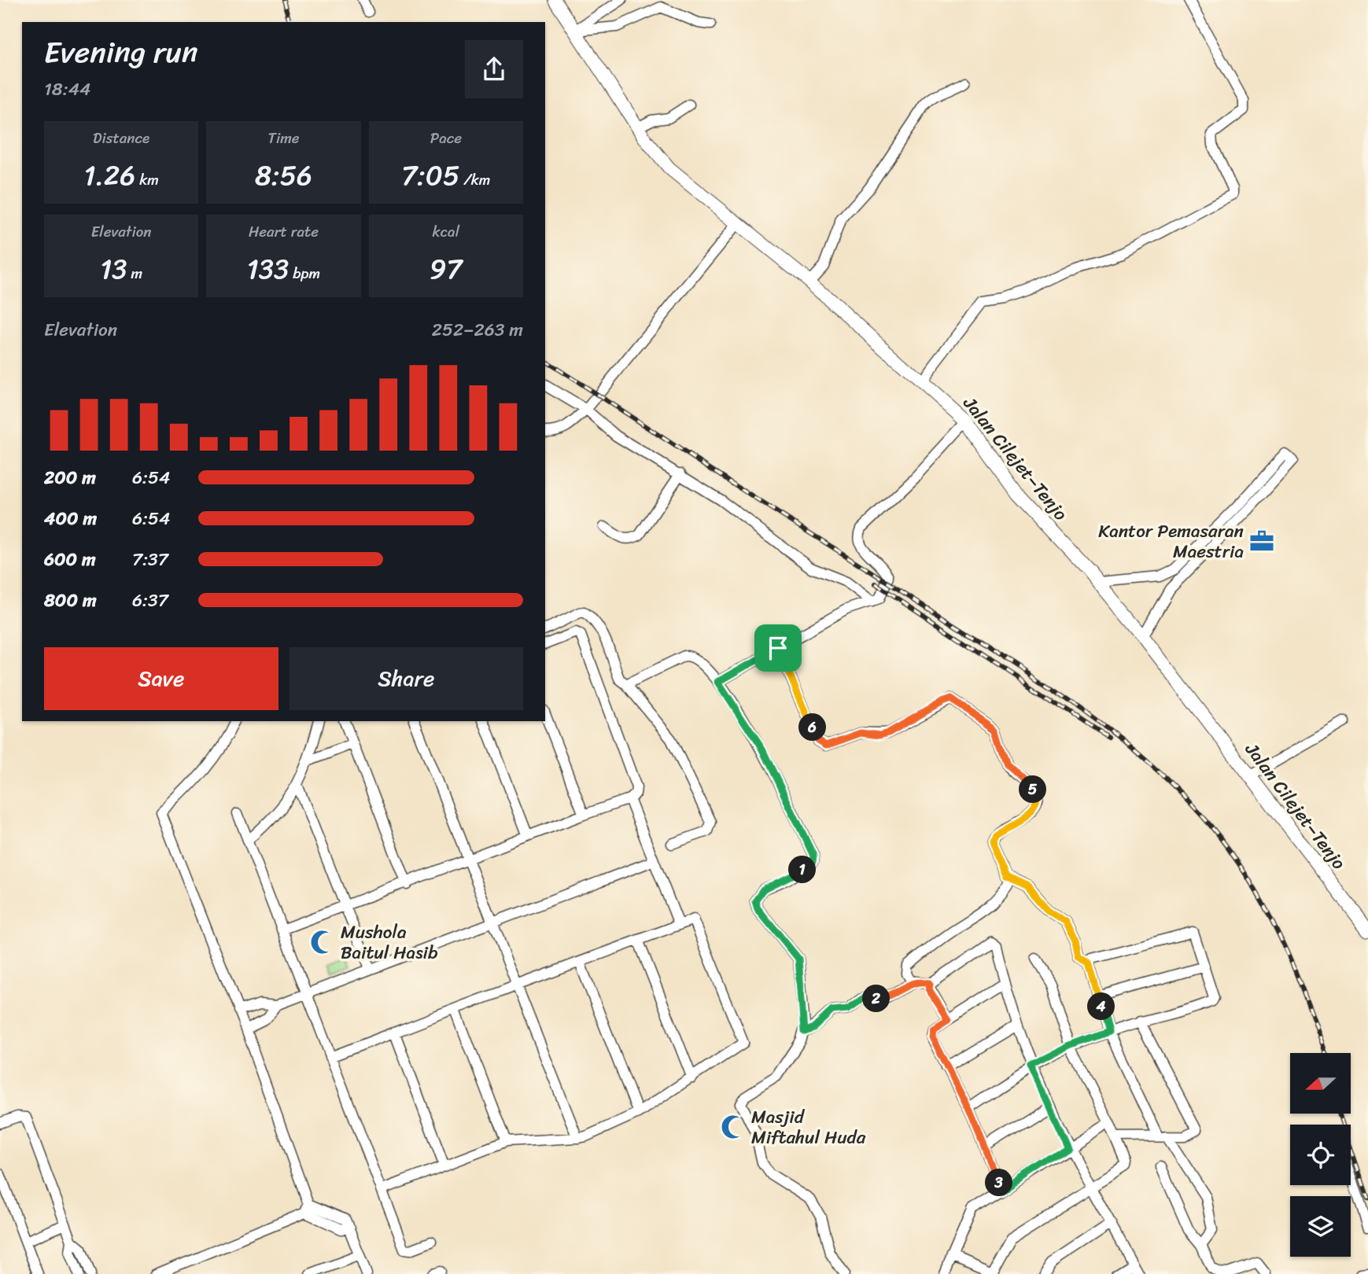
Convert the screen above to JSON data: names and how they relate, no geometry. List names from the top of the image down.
{
  "streets": {
    "main road": ["Jalan Cilejet–Tenjo"]
  },
  "places": {
    "office": ["Kantor Pemasaran Maestria"],
    "mosque": ["Mushola Baitul Hasib", "Masjid Miftahul Huda"]
  },
  "north": "left",
  "page": {
    "heading": ["Evening run", "18:44"],
    "stats": [
      ["Distance", "1.26 km"],
      ["Time", "8:56"],
      ["Pace", "7:05 /km"],
      ["Elevation", "13 m"],
      ["Heart rate", "133 bpm"],
      ["kcal", "97"]
    ],
    "chart": ["Elevation", "252–263 m"],
    "list": [
      {
        "name": "200 m",
        "note": "6:54"
      },
      {
        "name": "400 m",
        "note": "6:54"
      },
      {
        "name": "600 m",
        "note": "7:37"
      },
      {
        "name": "800 m",
        "note": "6:37"
      }
    ],
    "buttons": ["Save", "Share"],
    "pins": [
      "6",
      "5",
      "1",
      "2",
      "4",
      "3"
    ]
  }
}
